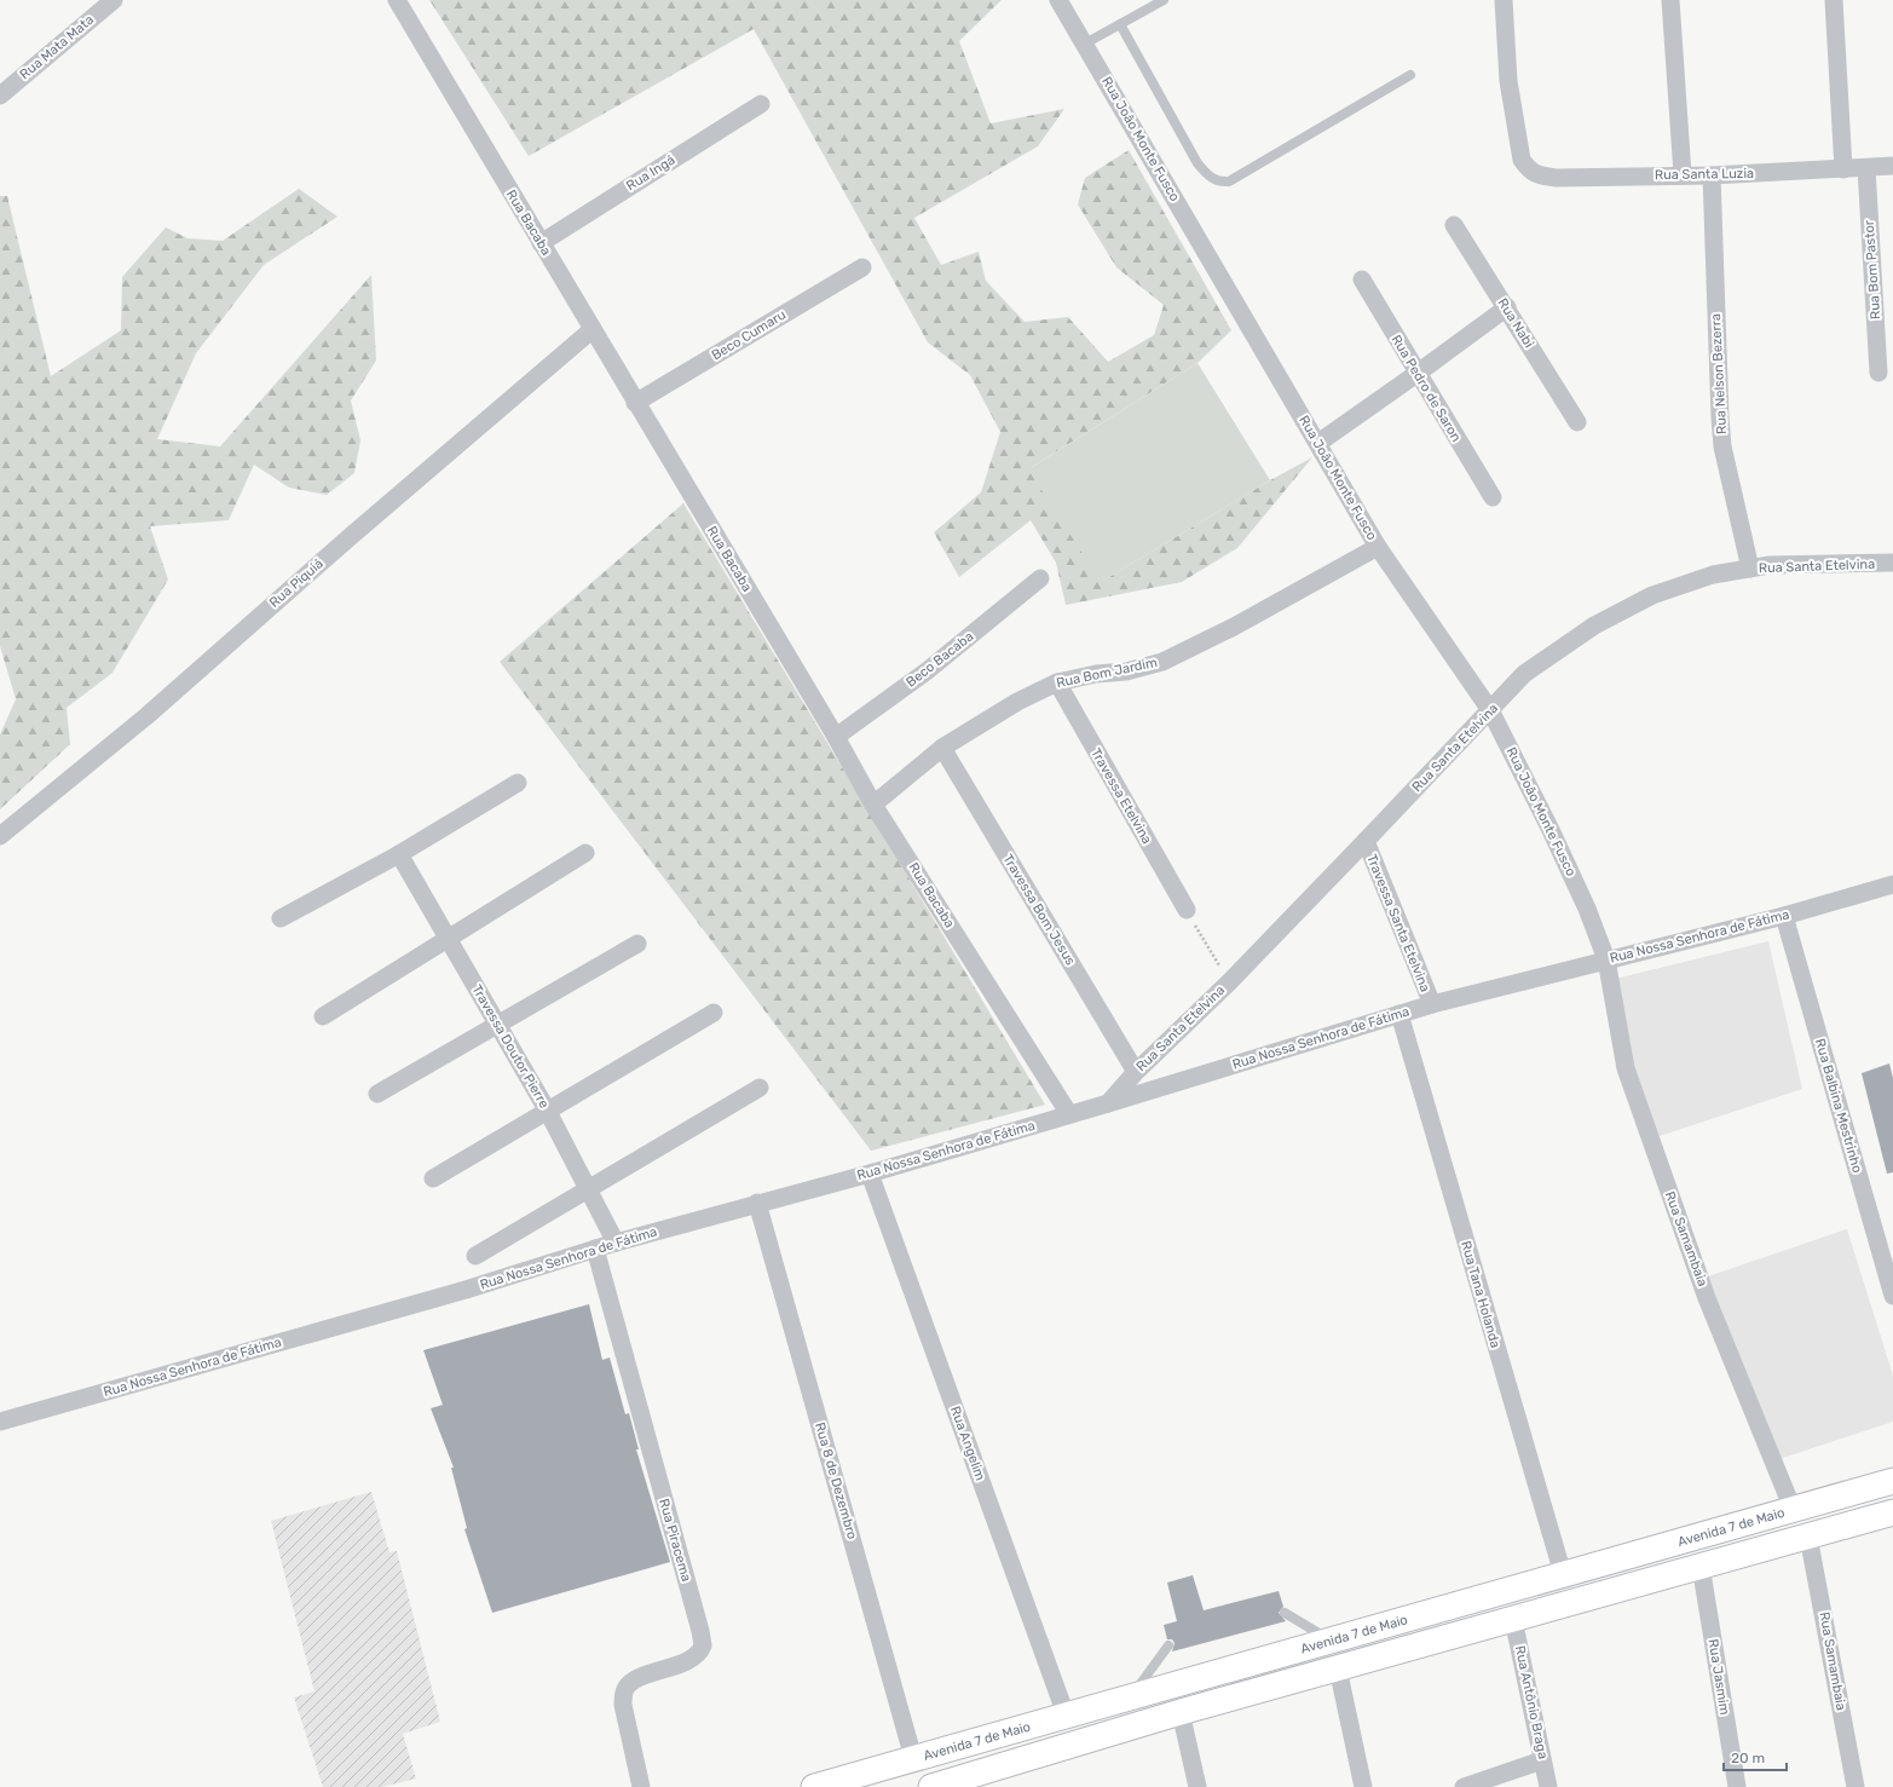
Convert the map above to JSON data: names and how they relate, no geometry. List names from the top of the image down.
{
  "streets": {
    "main road": ["Avenida 7 de Maio"],
    "street": [
      "Rua Mata Mata",
      "Rua João Monte Fusco",
      "Rua Ingá",
      "Rua Santa Luzia",
      "Rua Bacaba",
      "Rua Bom Pastor",
      "Rua Nabi",
      "Beco Cumaru",
      "Rua Nelson Bezerra",
      "Rua Pedro de Saron",
      "Rua Santa Etelvina",
      "Rua Piquiá",
      "Beco Bacaba",
      "Rua Bom Jardim",
      "Travessa Etelvina",
      "Travessa Bom Jesus",
      "Travessa Santa Etelvina",
      "Rua Nossa Senhora de Fátima",
      "Travessa Doutor Pierre",
      "Rua Balbina Mestrinho",
      "Rua Samambaia",
      "Rua Tana Holanda",
      "Rua Angelim",
      "Rua 8 de Dezembro",
      "Rua Piracema",
      "Rua Jasmim",
      "Rua Antônio Braga"
    ]
  },
  "crossings": [
    ["Rua João Monte Fusco", "Rua Santa Etelvina"],
    ["Rua João Monte Fusco", "Rua Bom Jardim"],
    ["Rua João Monte Fusco", "Rua Nossa Senhora de Fátima"],
    ["Rua João Monte Fusco", "Rua Samambaia"],
    ["Rua Ingá", "Rua Bacaba"],
    ["Rua Santa Luzia", "Rua Bom Pastor"],
    ["Rua Santa Luzia", "Rua Nelson Bezerra"],
    ["Rua Bacaba", "Beco Cumaru"],
    ["Rua Bacaba", "Rua Piquiá"],
    ["Rua Bacaba", "Beco Bacaba"],
    ["Rua Bacaba", "Rua Bom Jardim"],
    ["Rua Bacaba", "Rua Nossa Senhora de Fátima"],
    ["Rua Nelson Bezerra", "Rua Santa Etelvina"],
    ["Rua Santa Etelvina", "Travessa Bom Jesus"],
    ["Rua Santa Etelvina", "Travessa Santa Etelvina"],
    ["Rua Santa Etelvina", "Rua Nossa Senhora de Fátima"],
    ["Rua Bom Jardim", "Travessa Etelvina"],
    ["Rua Bom Jardim", "Travessa Bom Jesus"],
    ["Travessa Santa Etelvina", "Rua Nossa Senhora de Fátima"],
    ["Rua Nossa Senhora de Fátima", "Travessa Doutor Pierre"],
    ["Rua Nossa Senhora de Fátima", "Rua Balbina Mestrinho"],
    ["Rua Nossa Senhora de Fátima", "Rua Samambaia"],
    ["Rua Nossa Senhora de Fátima", "Rua Tana Holanda"],
    ["Rua Nossa Senhora de Fátima", "Rua Angelim"],
    ["Rua Nossa Senhora de Fátima", "Rua 8 de Dezembro"],
    ["Rua Nossa Senhora de Fátima", "Rua Piracema"],
    ["Rua Samambaia", "Avenida 7 de Maio"],
    ["Rua Tana Holanda", "Avenida 7 de Maio"],
    ["Rua Angelim", "Avenida 7 de Maio"],
    ["Rua 8 de Dezembro", "Avenida 7 de Maio"]
  ],
  "scale_bar": "20 m"
}
